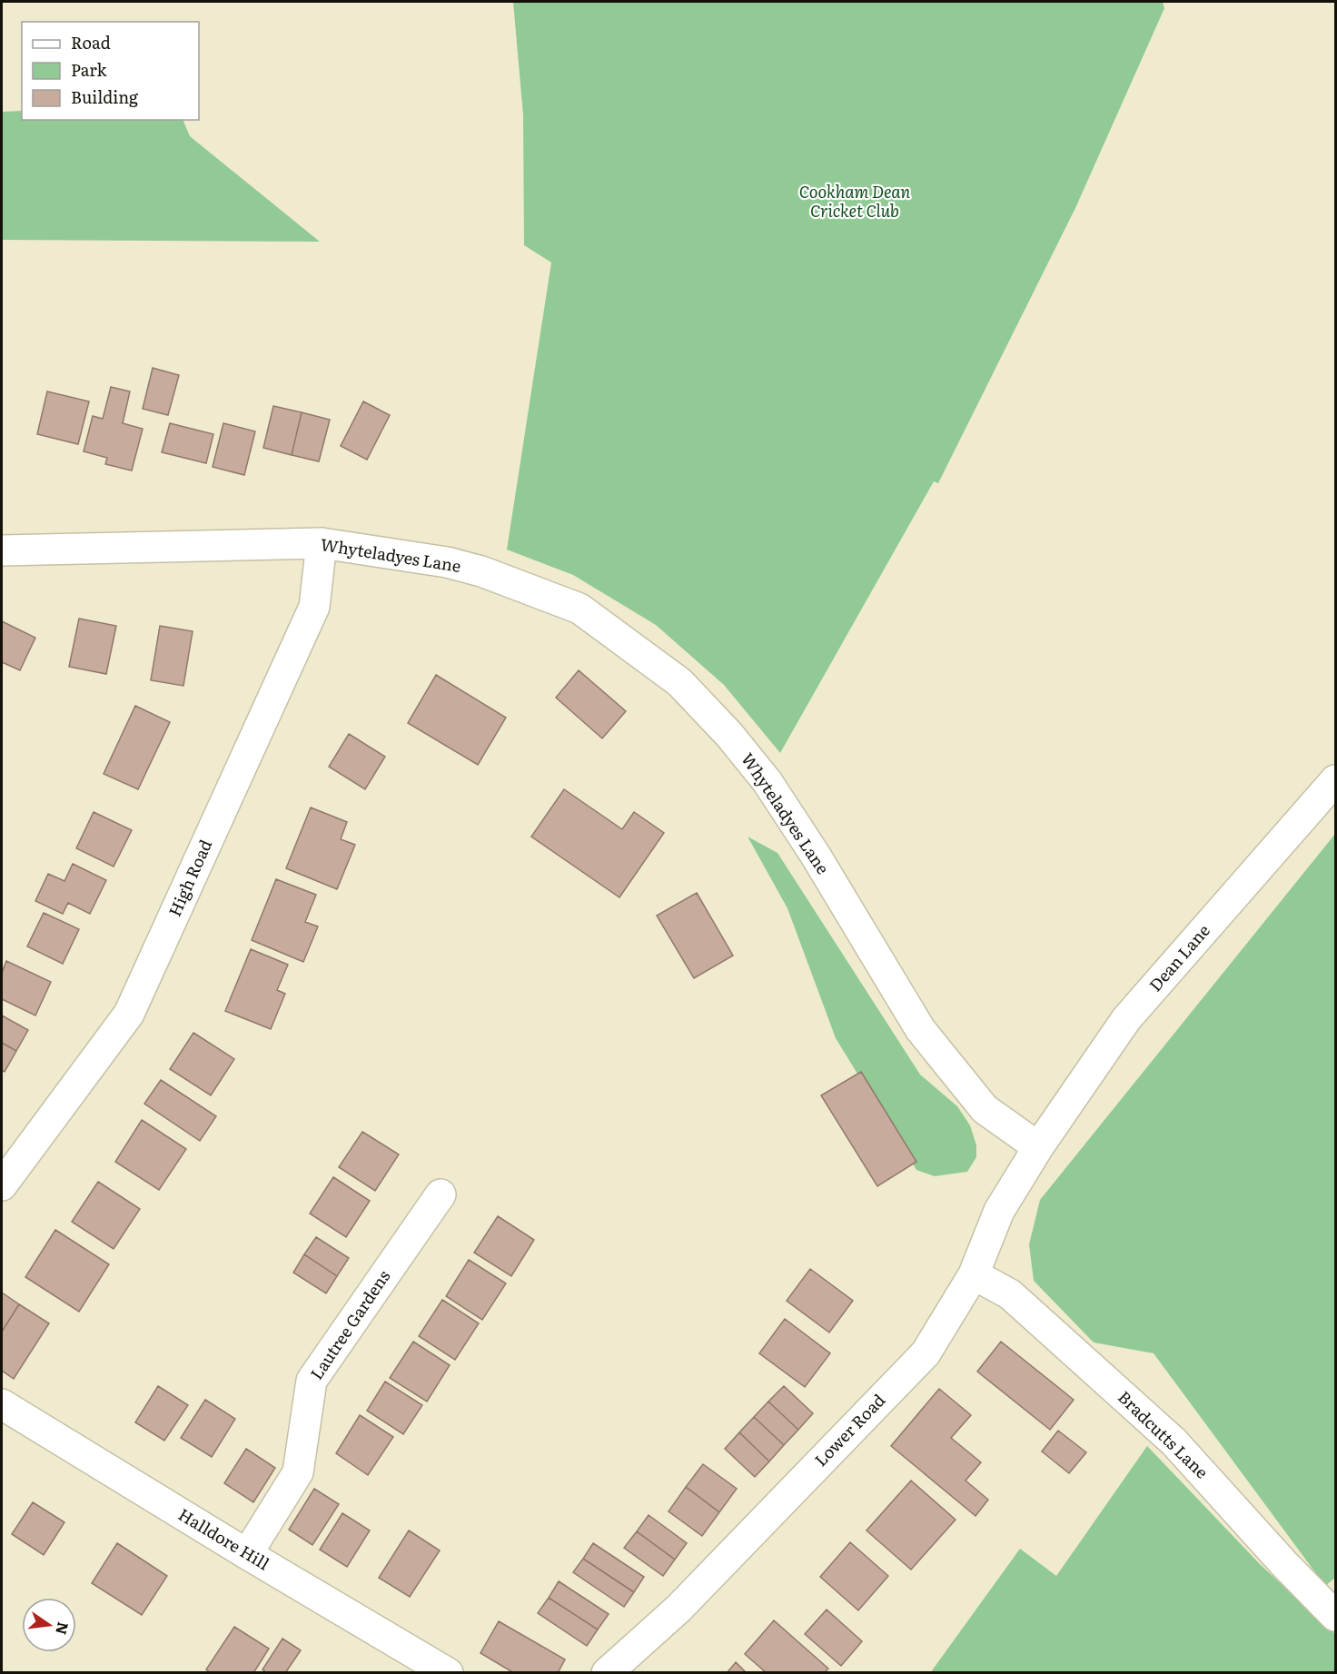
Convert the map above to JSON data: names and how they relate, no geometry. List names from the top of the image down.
{
  "streets": {
    "street": [
      "Whyteladyes Lane",
      "High Road",
      "Dean Lane",
      "Lautree Gardens",
      "Lower Road",
      "Bradcutts Lane",
      "Halldore Hill"
    ]
  },
  "crossings": [
    ["Whyteladyes Lane", "High Road"],
    ["Whyteladyes Lane", "Dean Lane"],
    ["Whyteladyes Lane", "Lower Road"],
    ["Dean Lane", "Lower Road"],
    ["Lautree Gardens", "Halldore Hill"],
    ["Lower Road", "Bradcutts Lane"]
  ],
  "parks": ["Cookham Dean Cricket Club"],
  "legend": ["Road", "Park", "Building"],
  "north": "right"
}
